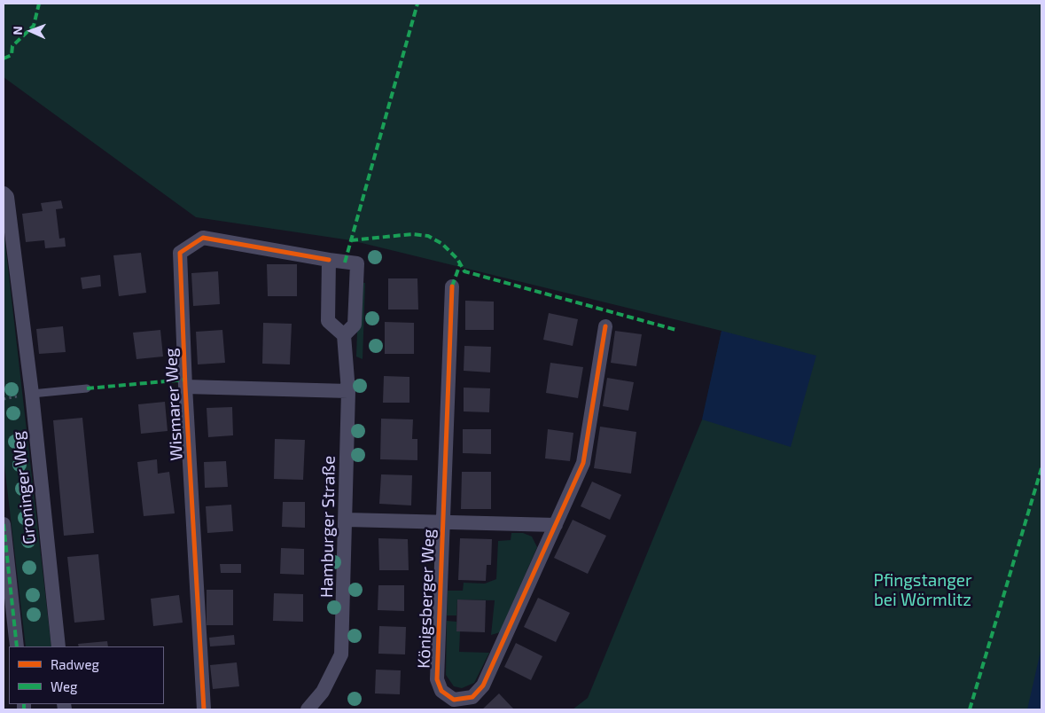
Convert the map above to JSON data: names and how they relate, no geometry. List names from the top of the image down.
{
  "streets": {
    "street": [
      "Wismarer Weg",
      "Groninger Weg",
      "Hamburger Straße",
      "Königsberger Weg"
    ]
  },
  "crossings": [
    ["Hamburger Straße", "Königsberger Weg"]
  ],
  "parks": ["Pfingstanger bei Wörmlitz"],
  "legend": ["Radweg", "Weg"],
  "north": "left"
}
